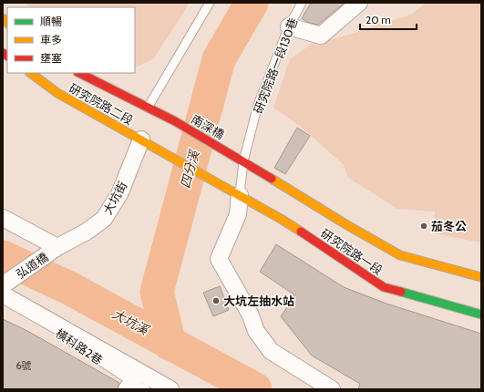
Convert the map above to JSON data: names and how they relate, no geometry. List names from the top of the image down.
{
  "streets": {
    "main road": ["研究院路二段", "南深橋", "研究院路一段"],
    "street": ["大坑街", "弘道橋"],
    "lane": ["研究院路一段130巷", "橫科路2巷"]
  },
  "crossings": [
    ["研究院路一段130巷", "研究院路一段"],
    ["研究院路二段", "南深橋"],
    ["研究院路二段", "大坑街"],
    ["研究院路二段", "研究院路一段"],
    ["南深橋", "研究院路一段"],
    ["大坑街", "弘道橋"],
    ["弘道橋", "橫科路2巷"]
  ],
  "water": ["四分溪", "大坑溪"],
  "places": ["茄冬公", "大坑左抽水站"],
  "house_numbers": ["6號"],
  "legend": ["順暢", "車多", "壅塞"],
  "scale_bar": "20 m"
}
